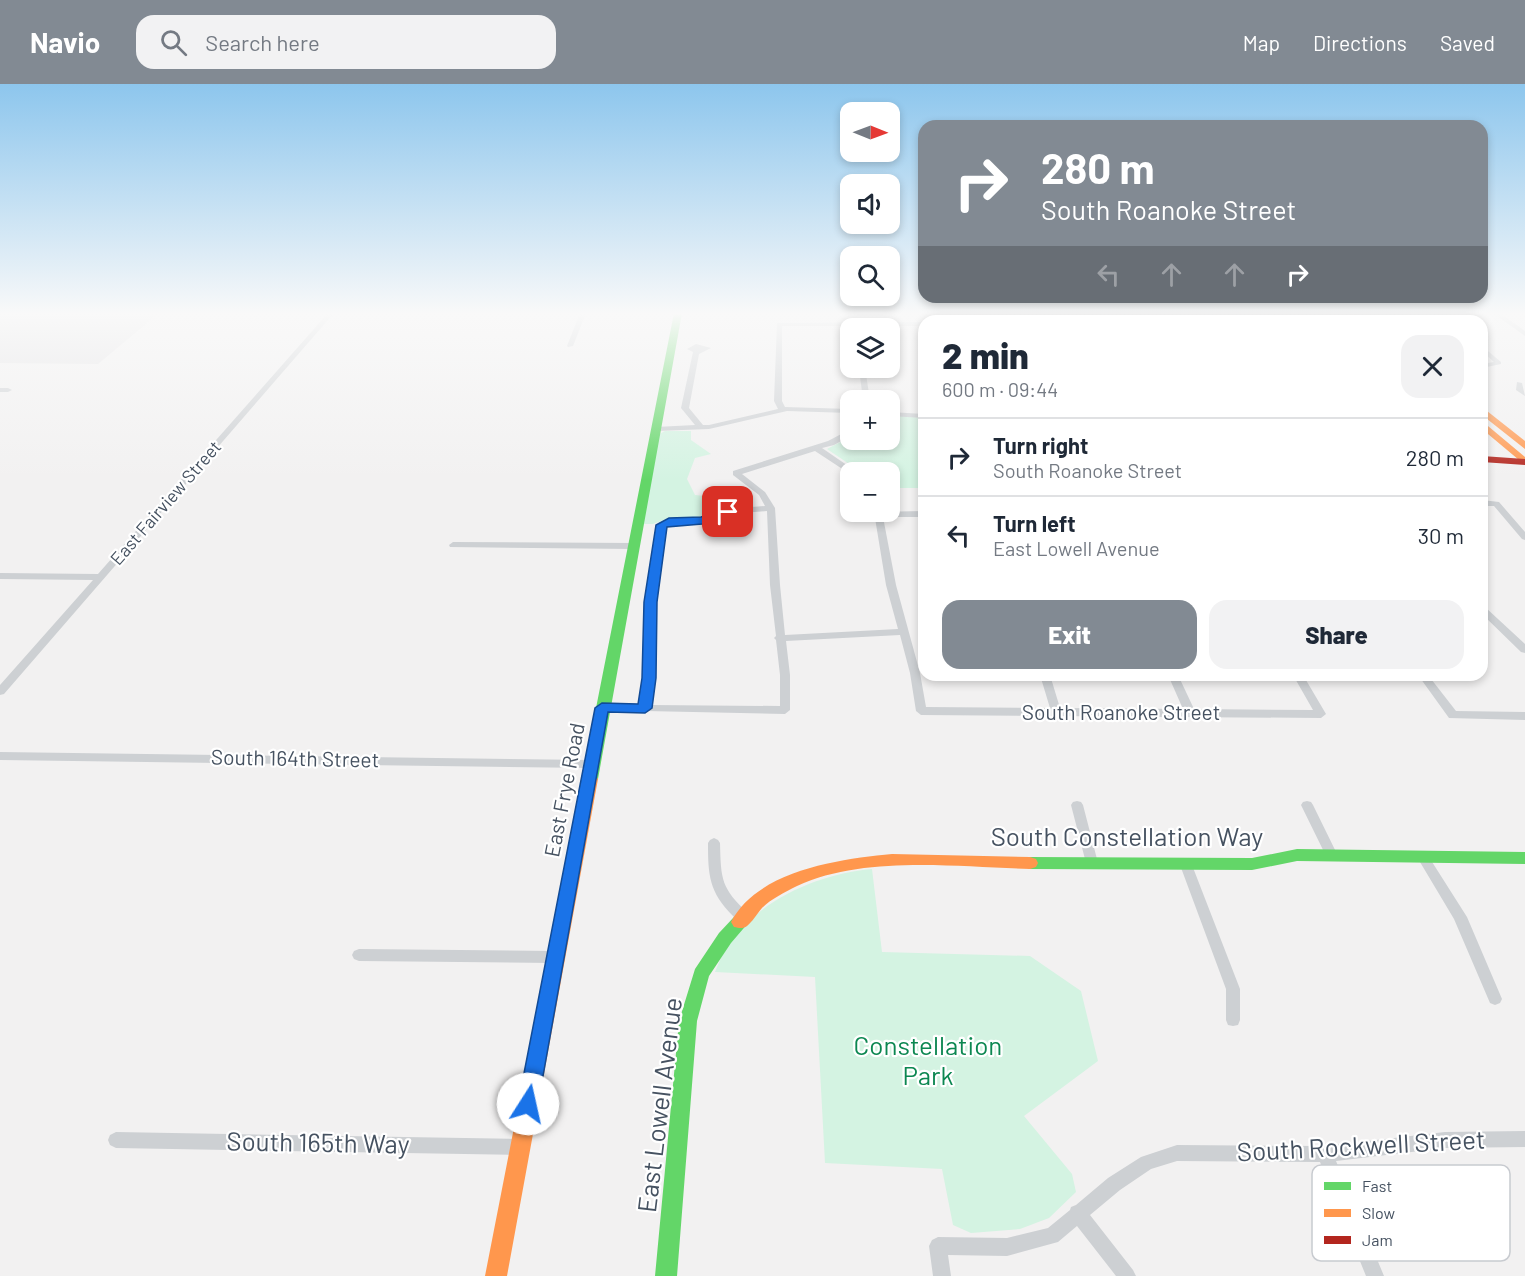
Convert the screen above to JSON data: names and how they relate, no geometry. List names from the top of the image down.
{
  "streets": {
    "street": [
      "East Fairview Street",
      "South Roanoke Street",
      "South 164th Street",
      "East Frye Road",
      "South Constellation Way",
      "East Lowell Avenue",
      "South 165th Way",
      "South Rockwell Street"
    ]
  },
  "crossings": [
    ["South 164th Street", "East Frye Road"],
    ["East Frye Road", "South 165th Way"],
    ["South Constellation Way", "East Lowell Avenue"]
  ],
  "parks": ["Constellation Park"],
  "legend": ["Fast", "Slow", "Jam"],
  "north": "right",
  "page": {
    "header": "Navio",
    "search": "Search here",
    "nav": ["Map", "Directions", "Saved"],
    "map_buttons": ["+", "−"],
    "turn": ["280 m", "South Roanoke Street"],
    "heading": ["2 min", "600 m · 09:44"],
    "list": [
      {
        "name": "Turn right",
        "note": "South Roanoke Street",
        "value": "280 m"
      },
      {
        "name": "Turn left",
        "note": "East Lowell Avenue",
        "value": "30 m"
      }
    ],
    "buttons": ["Exit", "Share"]
  }
}
